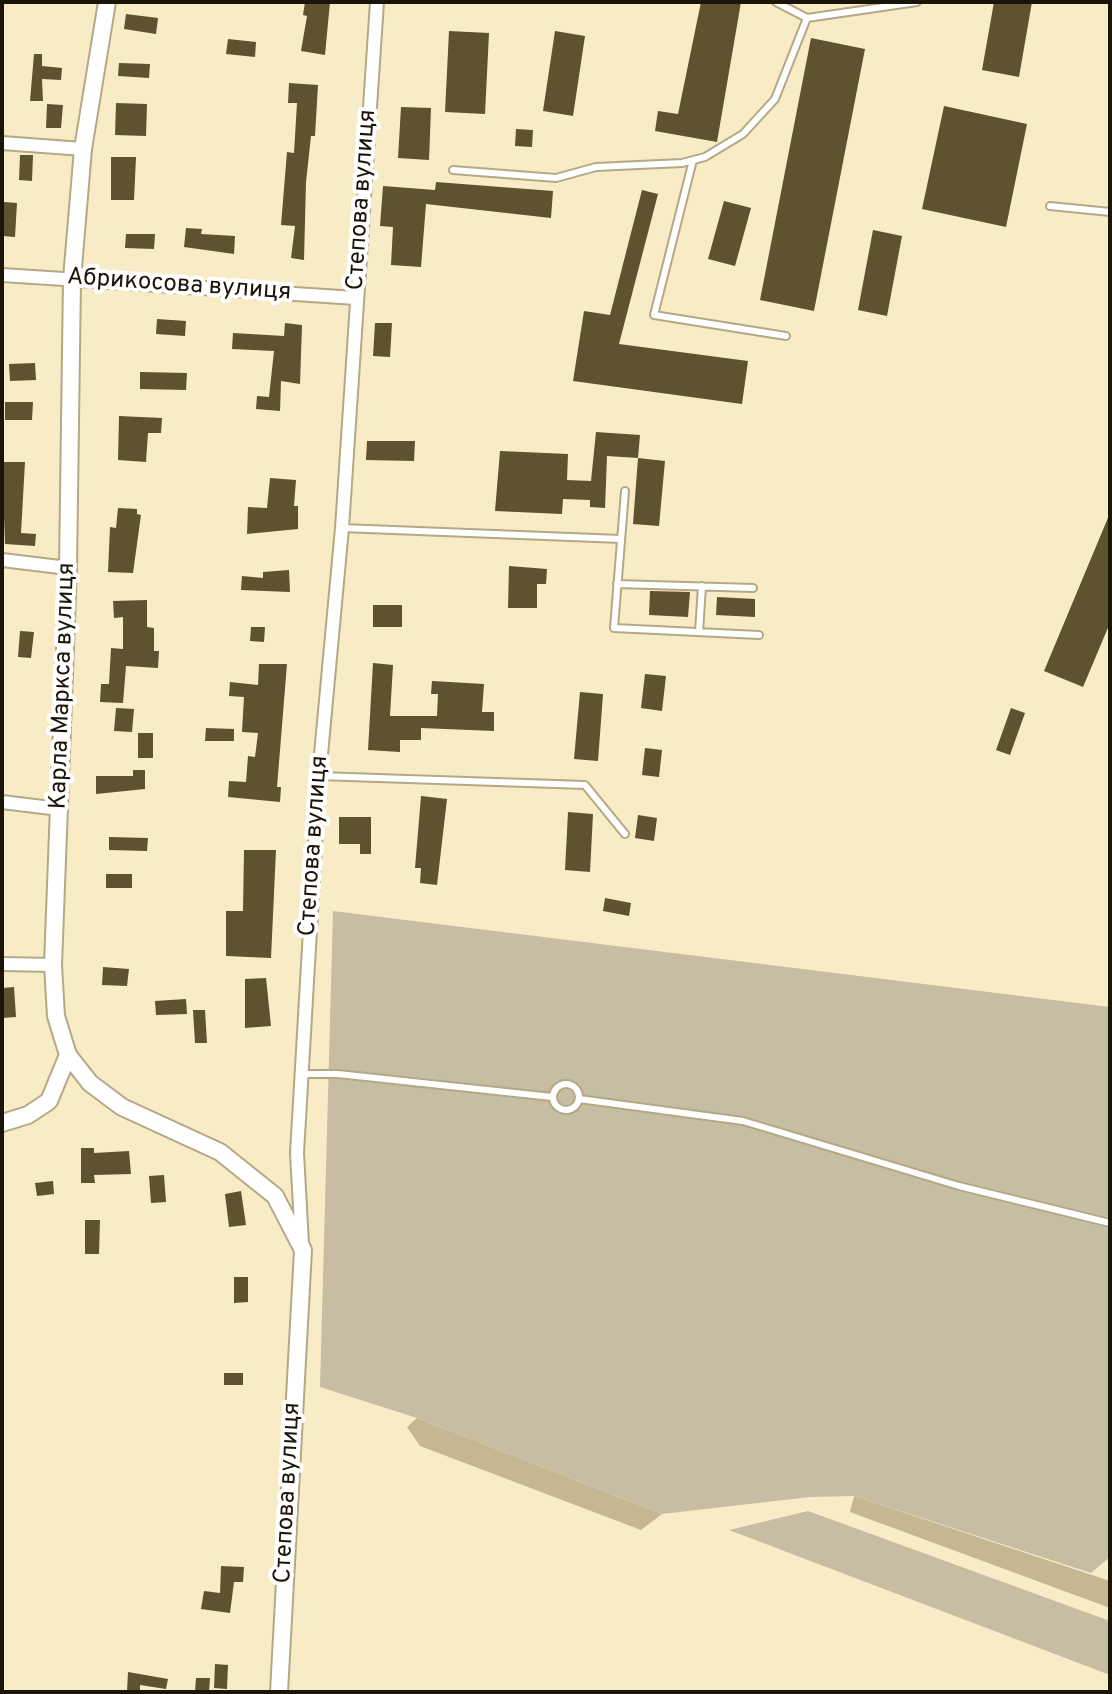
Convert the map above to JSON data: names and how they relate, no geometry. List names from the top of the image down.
{
  "streets": {
    "street": ["Степова вулиця", "Абрикосова вулиця", "Карла Маркса вулиця"]
  },
  "crossings": [
    ["Степова вулиця", "Абрикосова вулиця"],
    ["Степова вулиця", "Карла Маркса вулиця"],
    ["Абрикосова вулиця", "Карла Маркса вулиця"]
  ]
}
